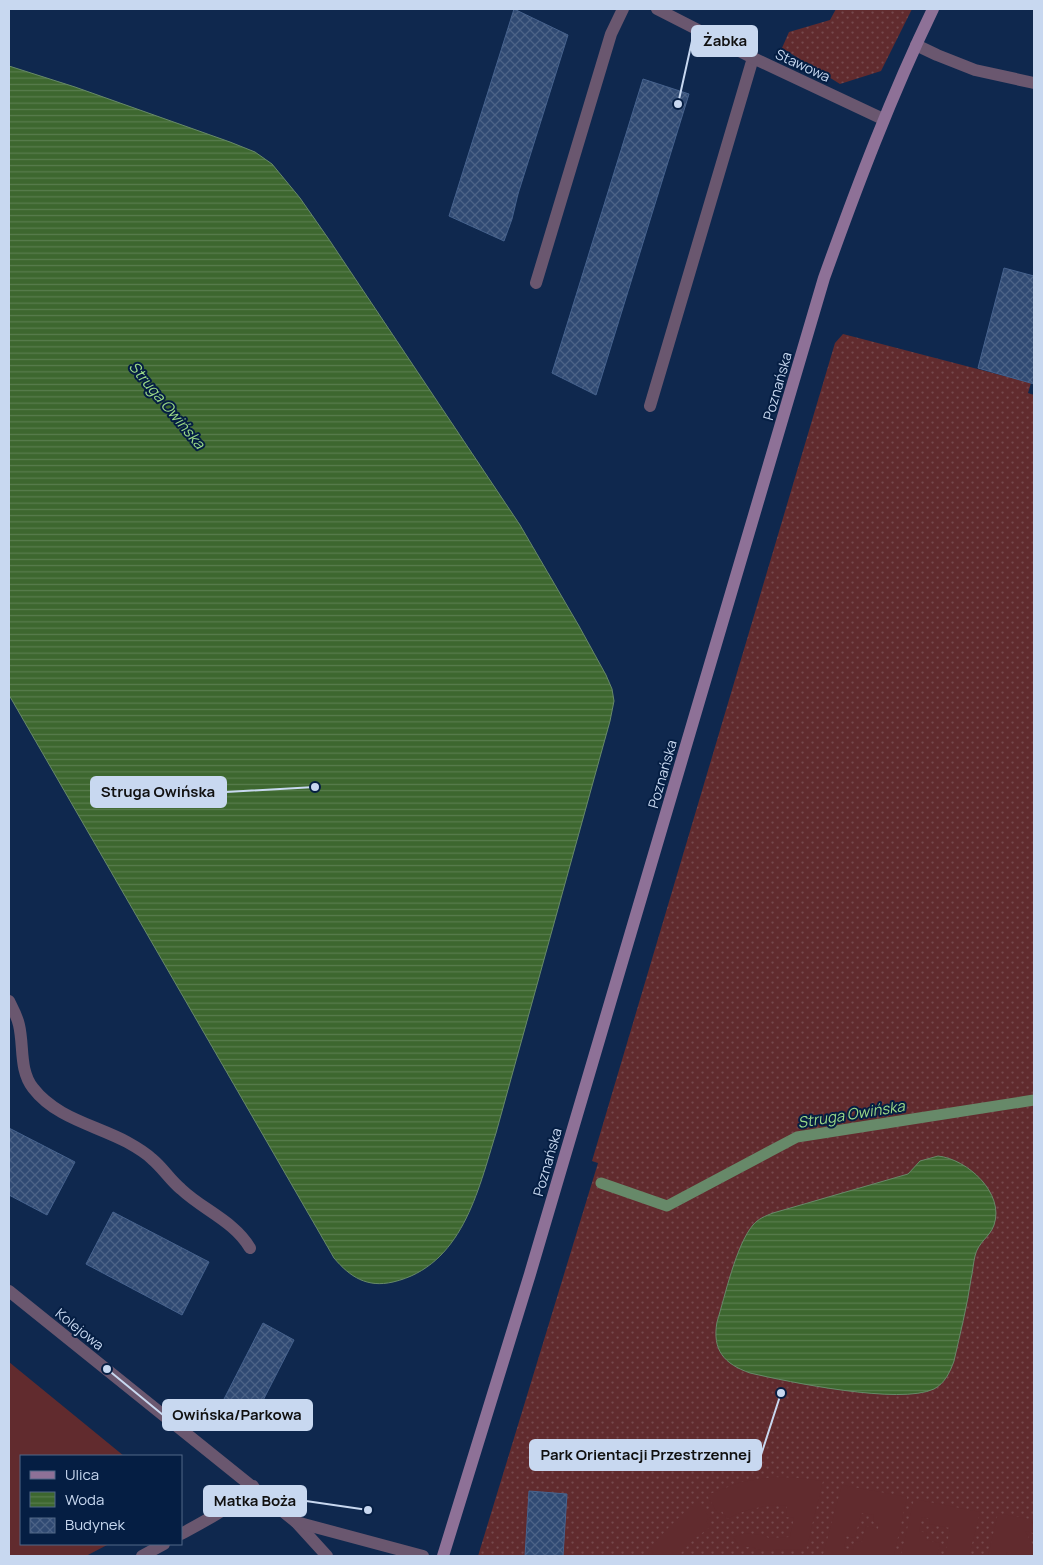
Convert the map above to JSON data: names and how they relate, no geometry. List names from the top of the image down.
{
  "streets": {
    "main road": ["Poznańska"],
    "street": ["Stawowa", "Kolejowa"]
  },
  "crossings": [
    ["Stawowa", "Poznańska"]
  ],
  "water": ["Struga Owińska"],
  "places": [
    "Żabka",
    "Struga Owińska",
    "Owińska/Parkowa",
    "Park Orientacji Przestrzennej",
    "Matka Boża"
  ],
  "legend": ["Ulica", "Woda", "Budynek"]
}
